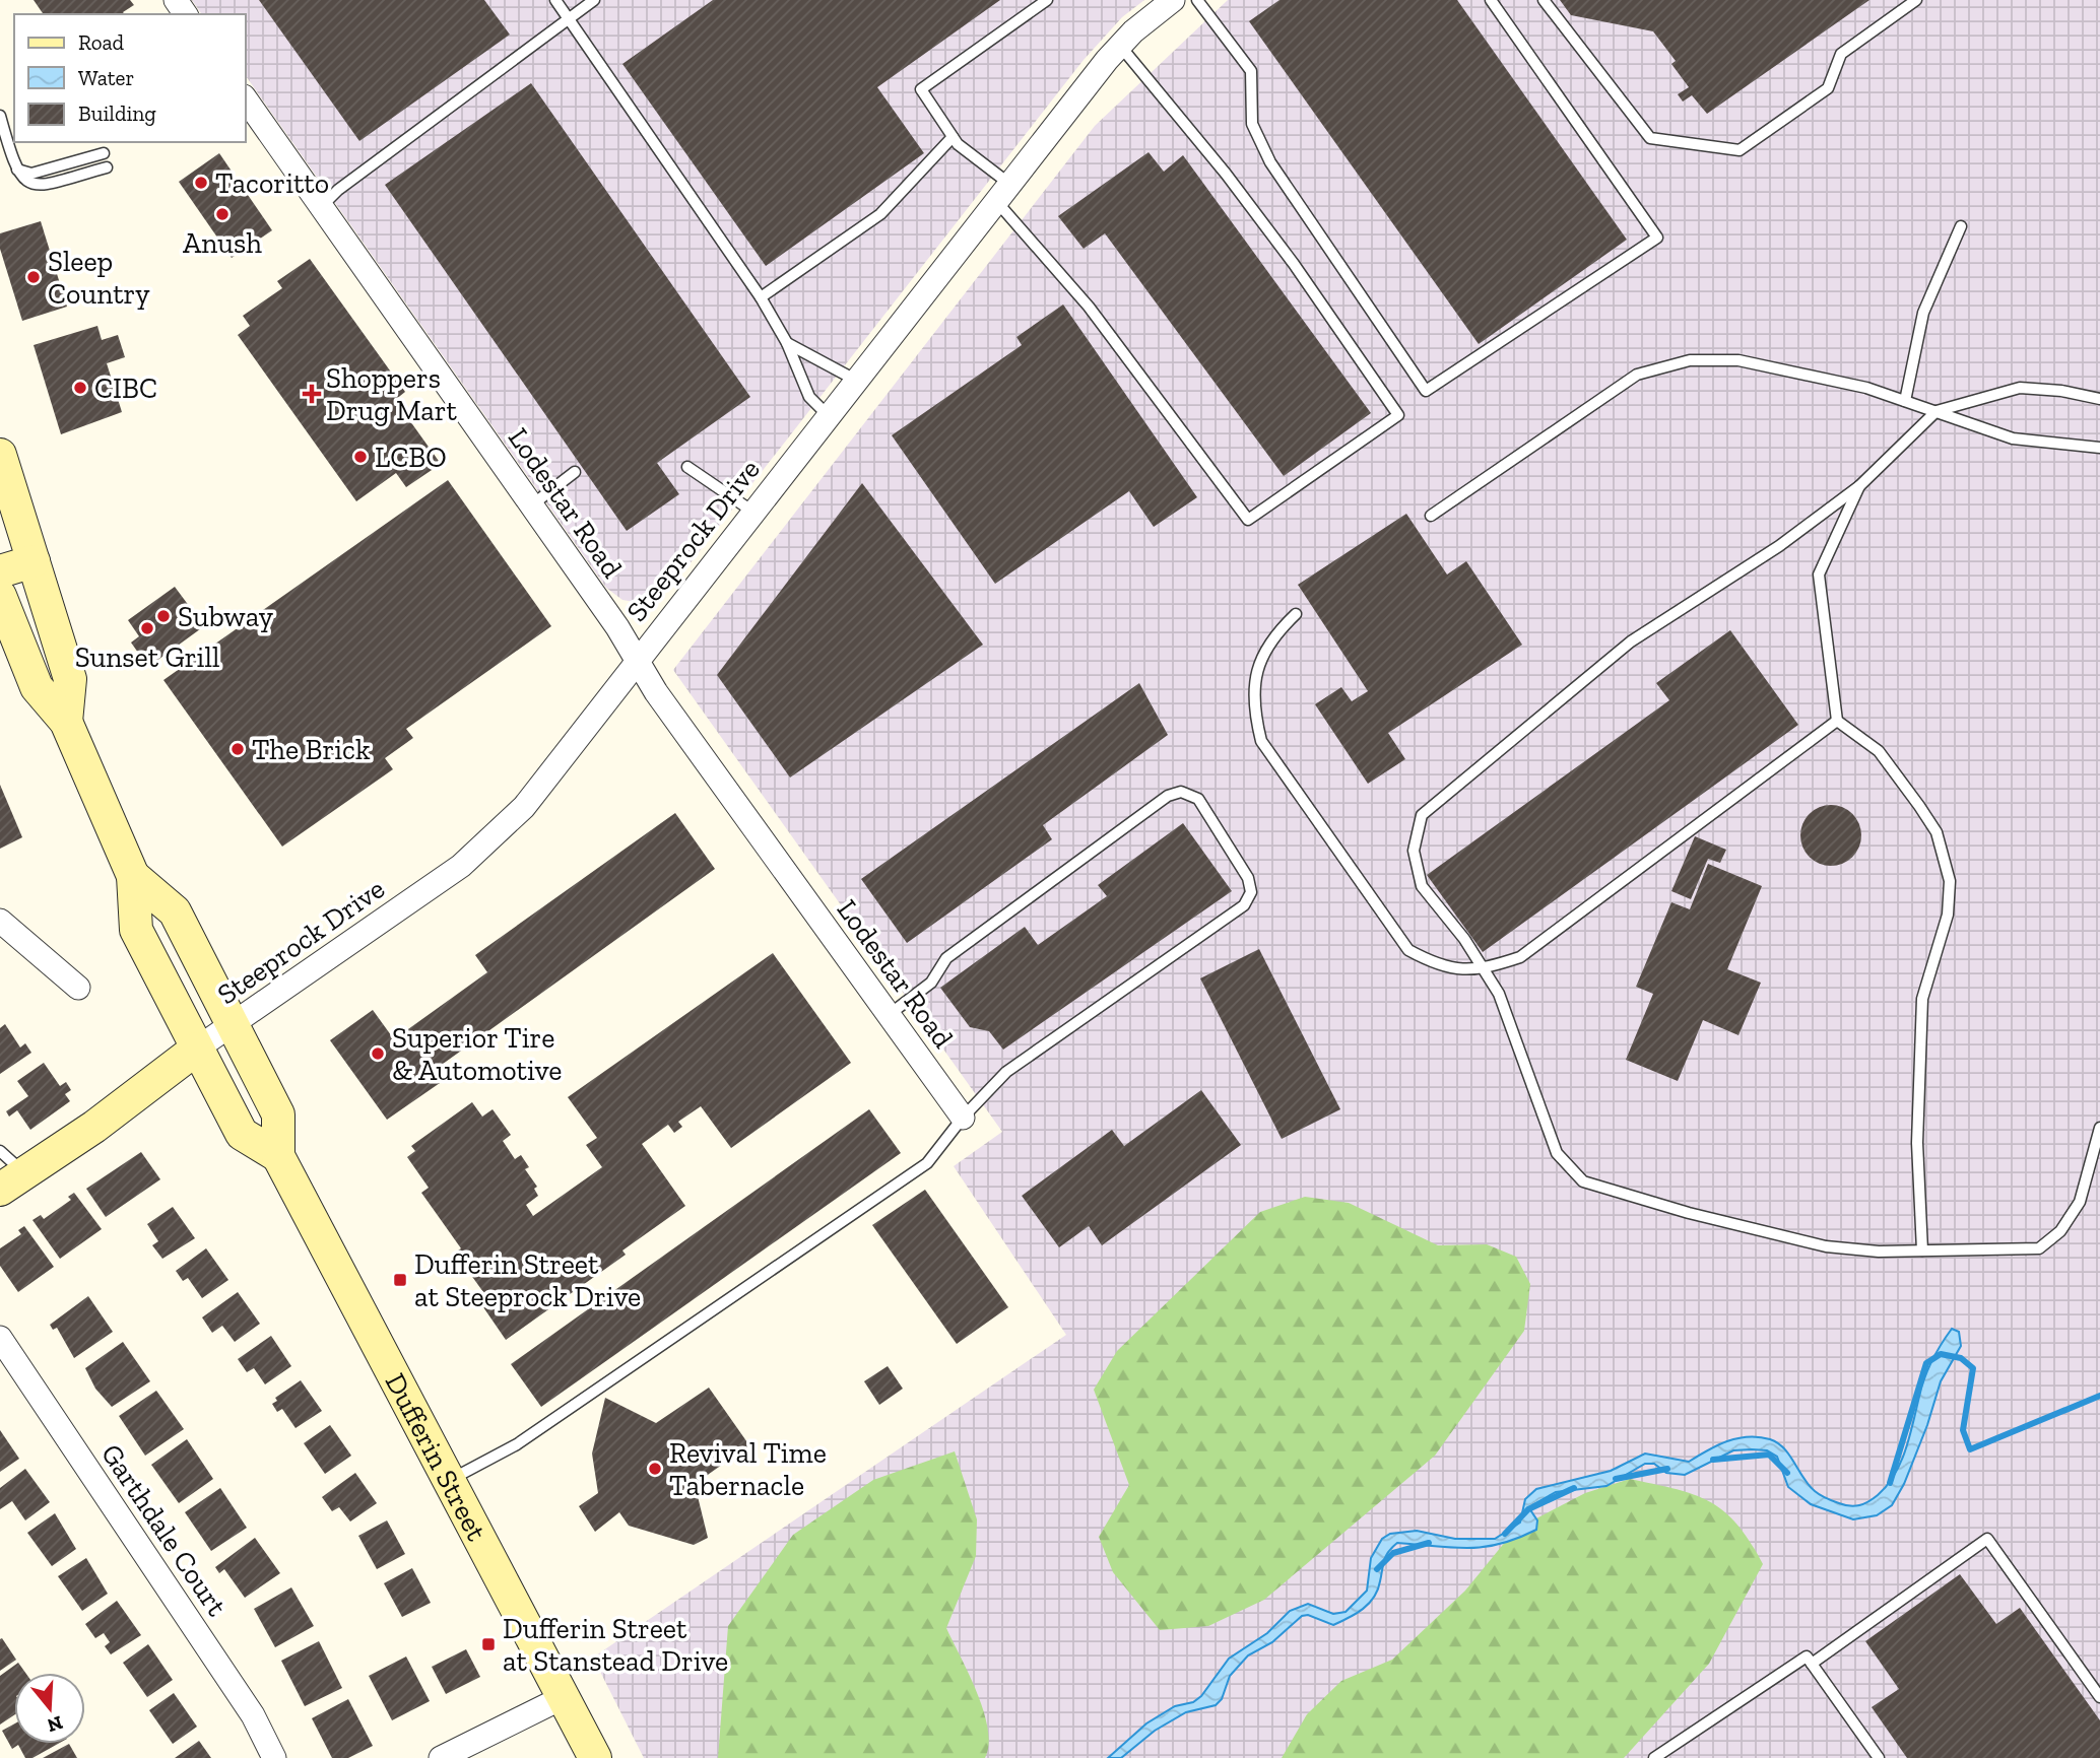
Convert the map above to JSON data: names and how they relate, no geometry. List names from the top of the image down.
{
  "streets": {
    "main road": ["Dufferin Street"],
    "street": ["Lodestar Road", "Steeprock Drive", "Garthdale Court"]
  },
  "crossings": [
    ["Lodestar Road", "Steeprock Drive"],
    ["Steeprock Drive", "Dufferin Street"]
  ],
  "places": {
    "other": [
      "Tacoritto",
      "Anush",
      "Sleep Country",
      "CIBC",
      "LCBO",
      "Subway",
      "Sunset Grill",
      "The Brick",
      "Superior Tire & Automotive",
      "Revival Time Tabernacle"
    ],
    "health": ["Shoppers Drug Mart"],
    "transit": ["Dufferin Street at Steeprock Drive", "Dufferin Street at Stanstead Drive"]
  },
  "legend": ["Road", "Water", "Building"],
  "north": "bottom"
}
